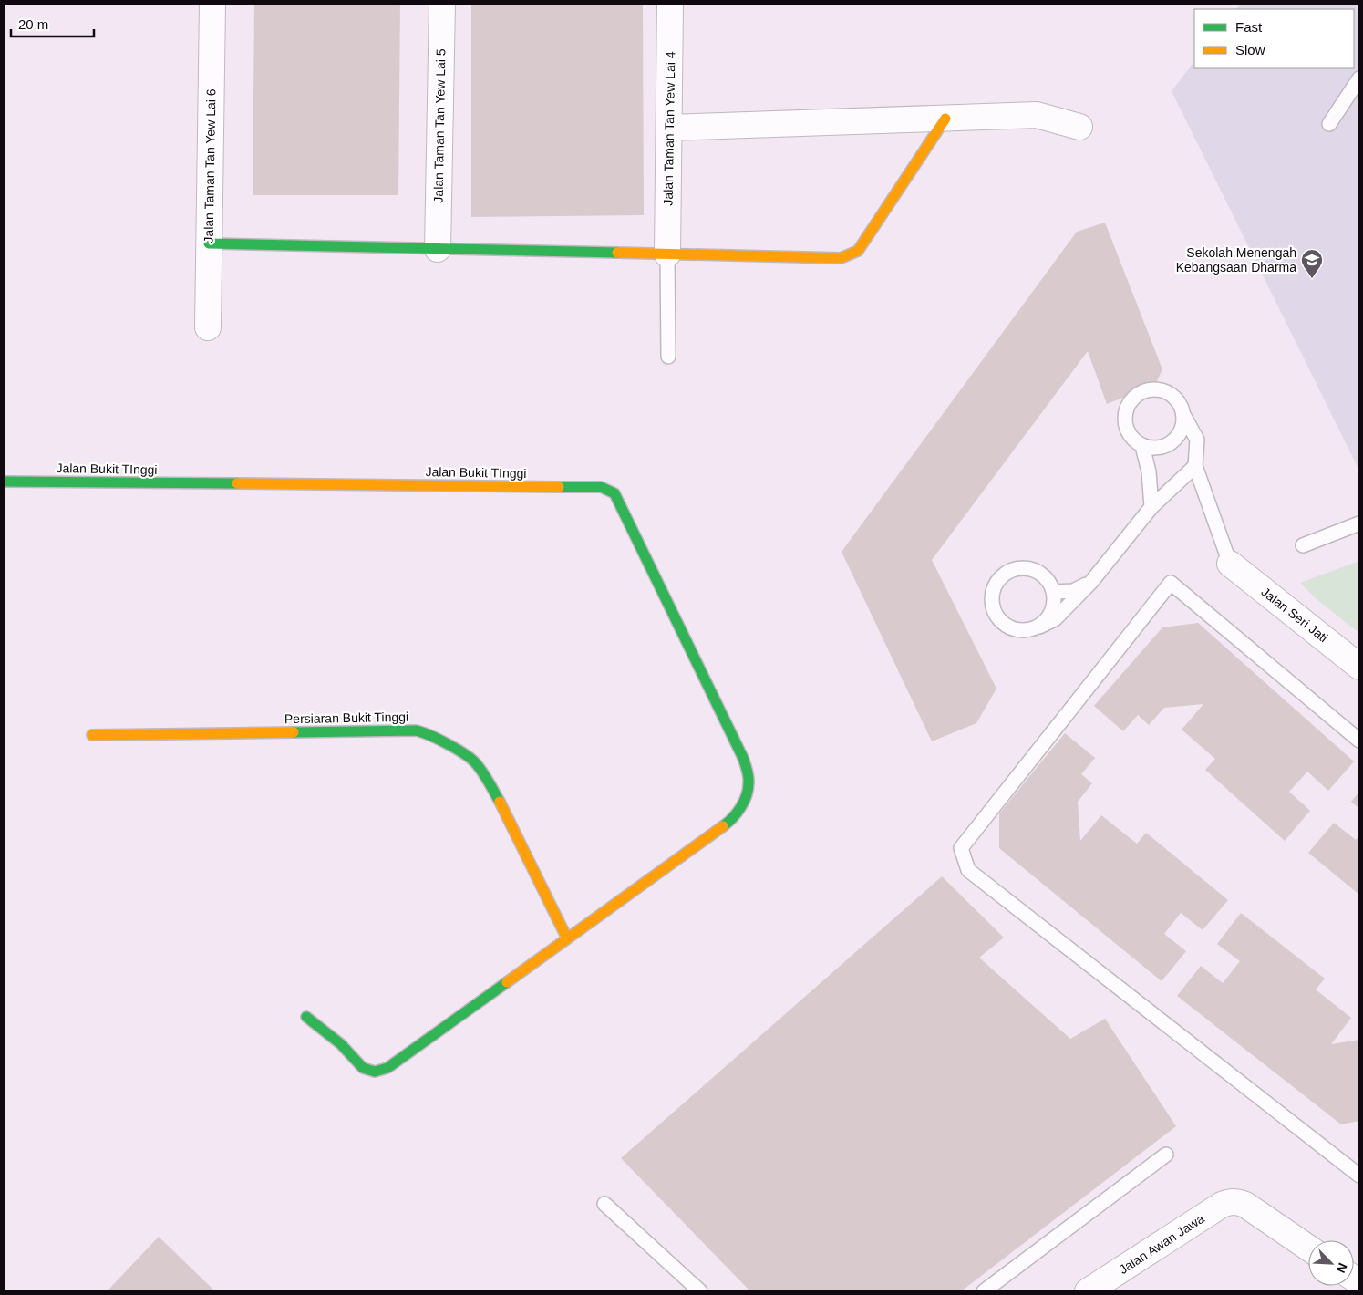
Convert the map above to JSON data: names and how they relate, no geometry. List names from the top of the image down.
{
  "streets": {
    "street": [
      "Jalan Taman Tan Yew Lai 5",
      "Jalan Taman Tan Yew Lai 4",
      "Jalan Taman Tan Yew Lai 6",
      "Jalan Bukit TInggi",
      "Jalan Seri Jati",
      "Persiaran Bukit Tinggi",
      "Jalan Awan Jawa"
    ]
  },
  "crossings": [
    ["Jalan Bukit TInggi", "Persiaran Bukit Tinggi"]
  ],
  "places": {
    "school or university": ["Sekolah Menengah Kebangsaan Dharma"]
  },
  "legend": ["Fast", "Slow"],
  "scale_bar": "20 m",
  "north": "bottom right"
}
